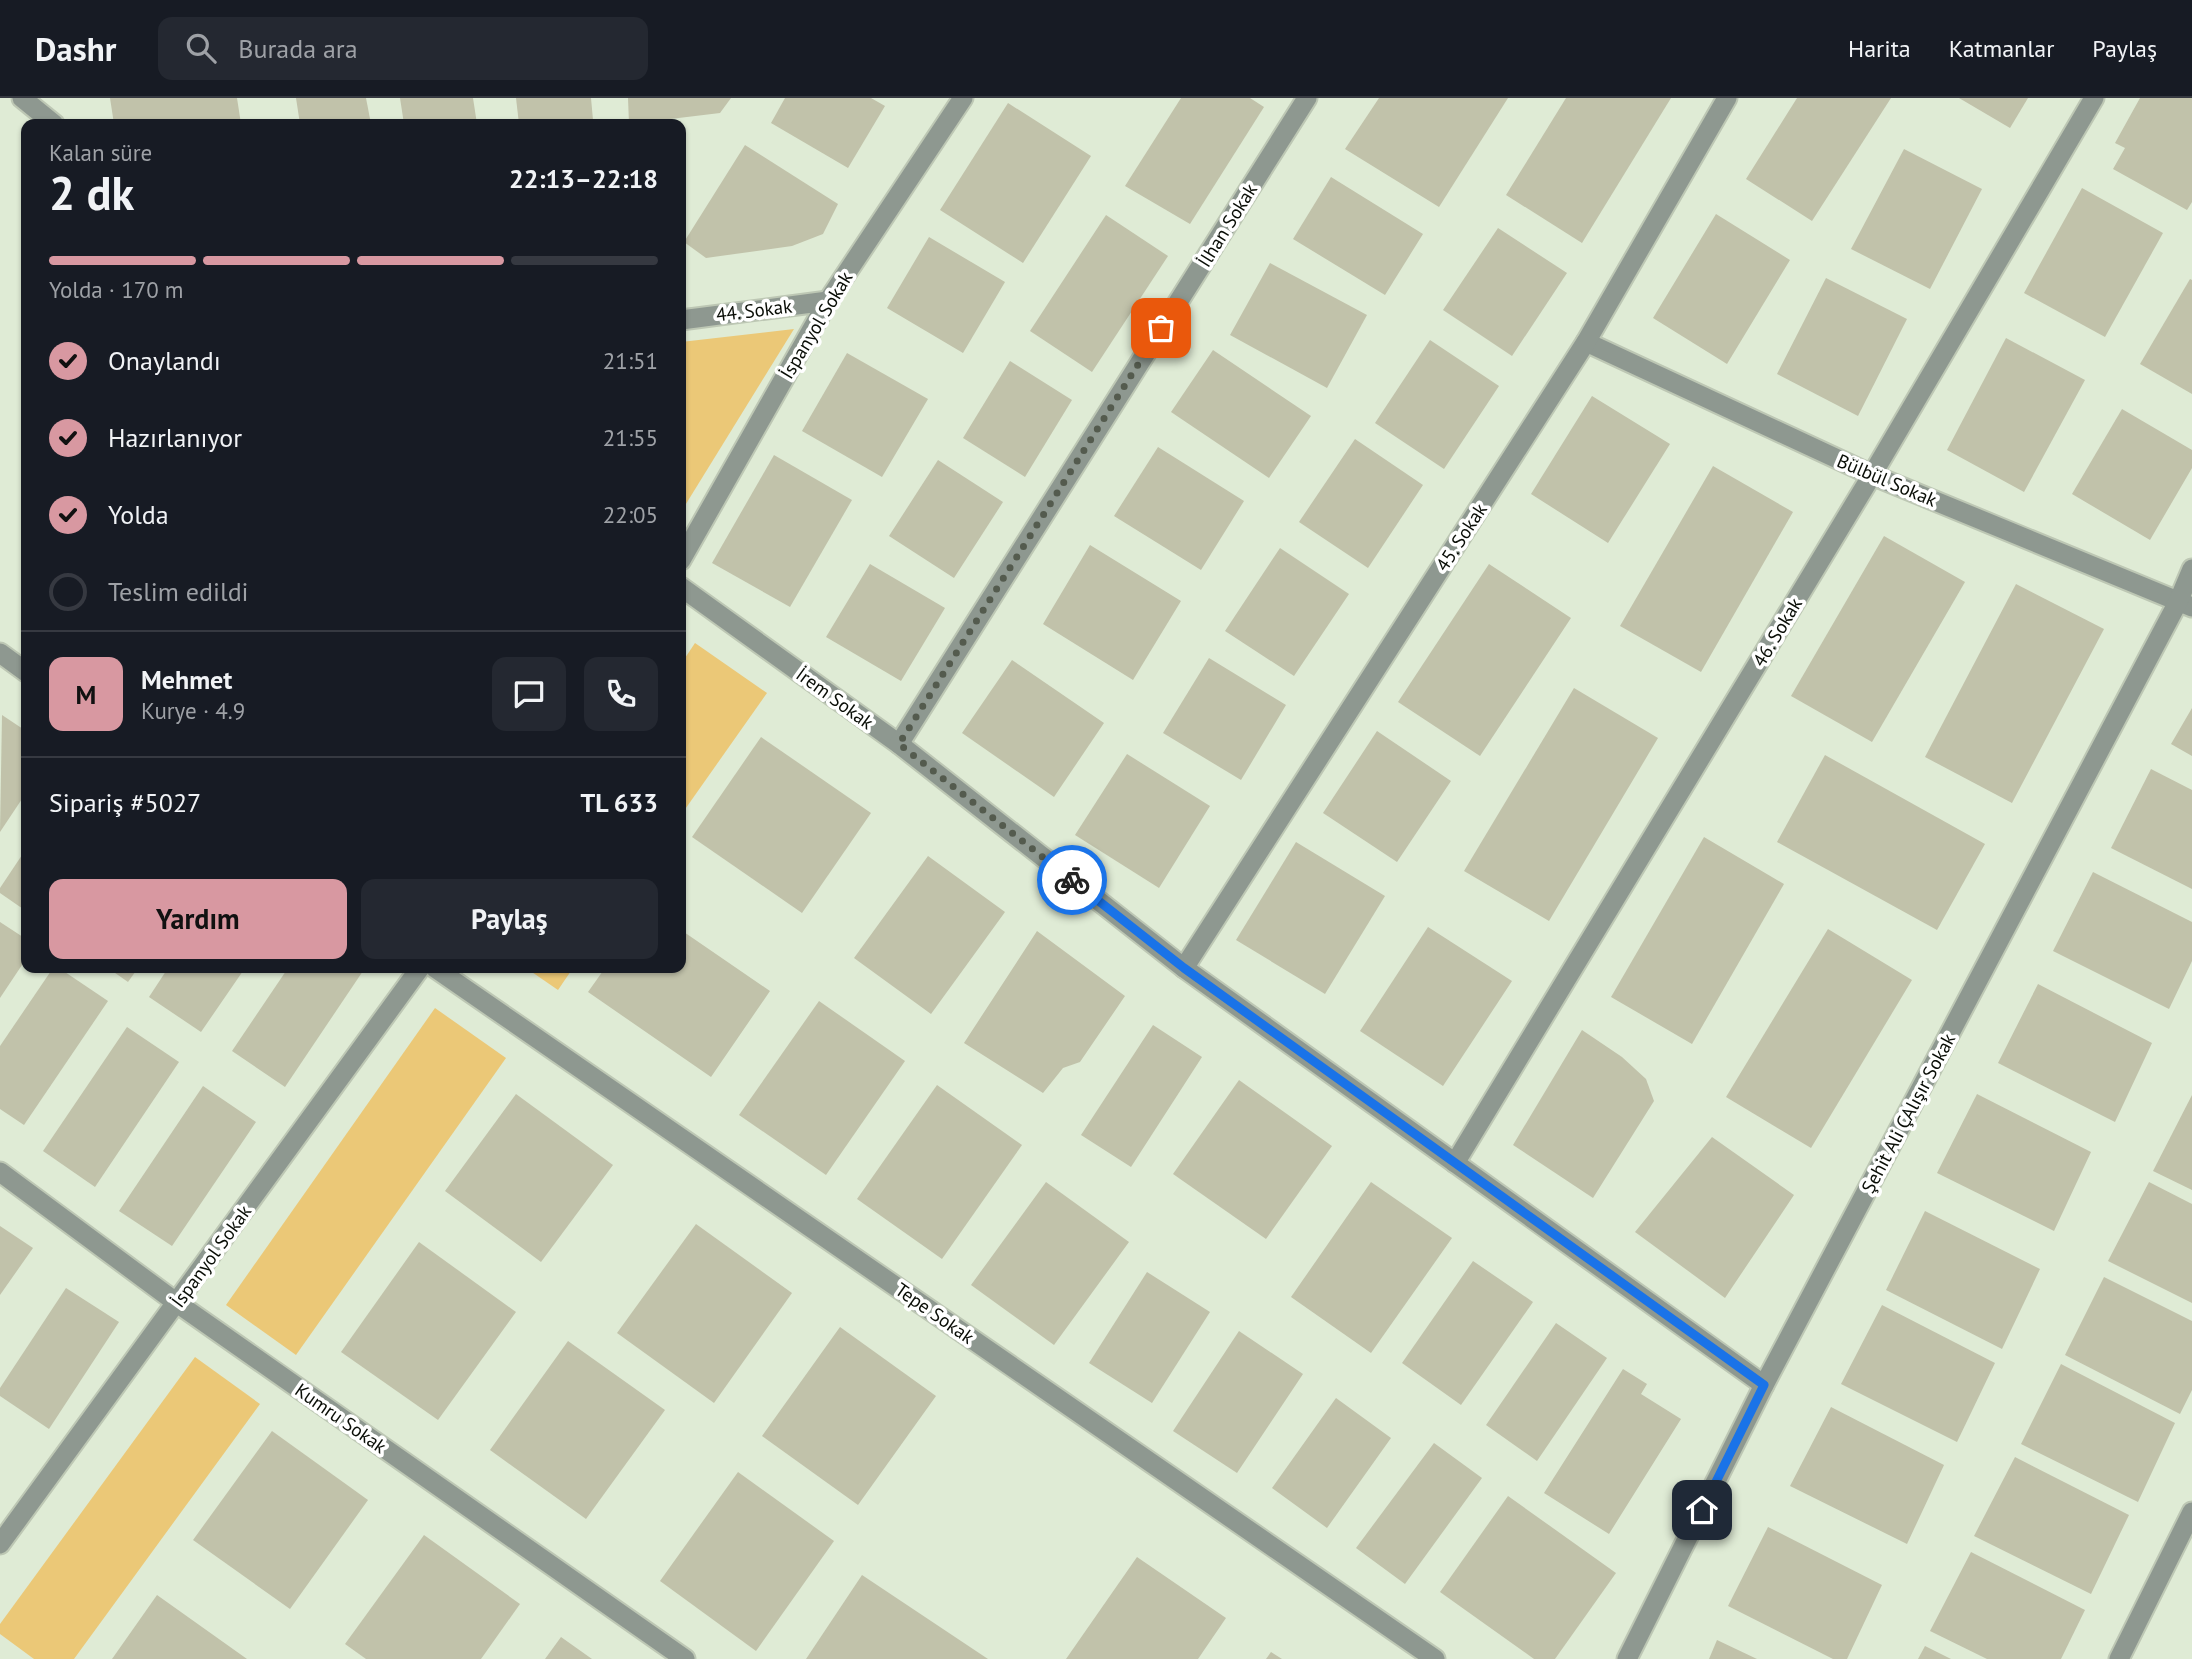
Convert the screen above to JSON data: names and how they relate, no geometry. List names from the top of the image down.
{
  "streets": {
    "street": [
      "İlhan Sokak",
      "44. Sokak",
      "İspanyol Sokak",
      "Bülbül Sokak",
      "45. Sokak",
      "46. Sokak",
      "İrem Sokak",
      "Şehit Ali ÇAlışır Sokak",
      "Tepe Sokak",
      "Kumru Sokak"
    ]
  },
  "crossings": [
    ["İlhan Sokak", "İrem Sokak"],
    ["44. Sokak", "İspanyol Sokak"],
    ["İspanyol Sokak", "Kumru Sokak"],
    ["Bülbül Sokak", "45. Sokak"],
    ["Bülbül Sokak", "46. Sokak"],
    ["Bülbül Sokak", "Şehit Ali ÇAlışır Sokak"],
    ["45. Sokak", "İrem Sokak"],
    ["46. Sokak", "İrem Sokak"],
    ["İrem Sokak", "Şehit Ali ÇAlışır Sokak"]
  ],
  "page": {
    "header": "Dashr",
    "search": "Burada ara",
    "nav": ["Harita", "Katmanlar", "Paylaş"],
    "heading": ["2 dk", "Kalan süre", "22:13–22:18"],
    "panel": [
      "Mehmet",
      "Kurye · 4.9",
      "Sipariş #5027",
      "TL 633"
    ],
    "bar": "Yolda · 170 m",
    "list": [
      ["Onaylandı", "21:51"],
      ["Hazırlanıyor", "21:55"],
      ["Yolda", "22:05"],
      "Teslim edildi"
    ],
    "round": "M",
    "buttons": ["Yardım", "Paylaş"]
  }
}
